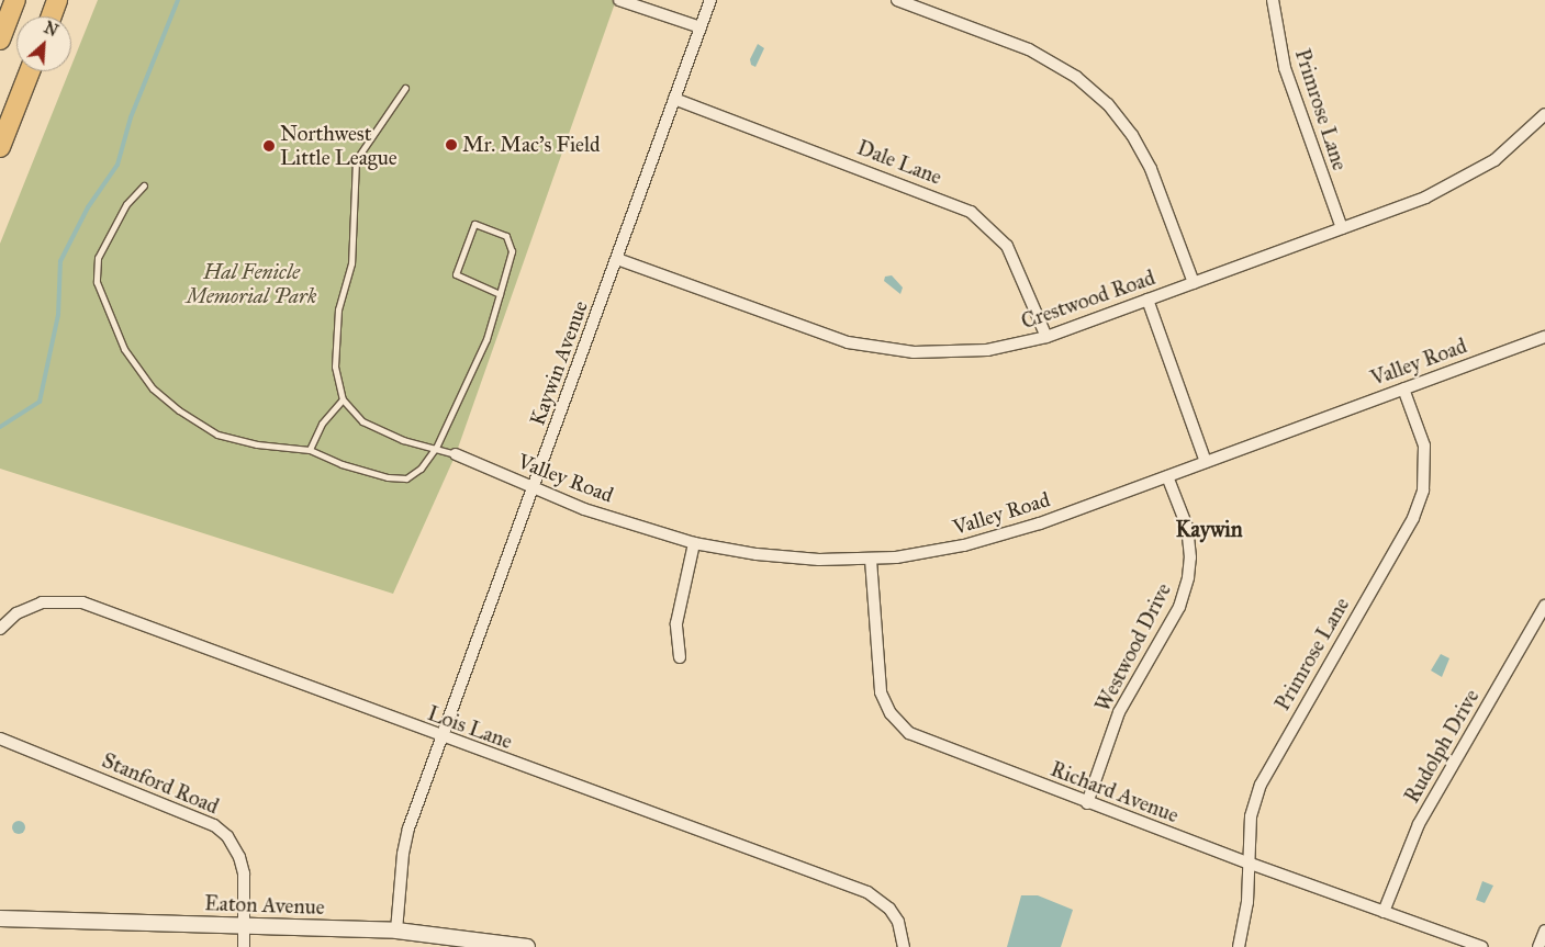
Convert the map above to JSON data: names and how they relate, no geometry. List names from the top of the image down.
{
  "streets": {
    "street": [
      "Primrose Lane",
      "Dale Lane",
      "Crestwood Road",
      "Valley Road",
      "Kaywin Avenue",
      "Westwood Drive",
      "Lois Lane",
      "Rudolph Drive",
      "Stanford Road",
      "Richard Avenue",
      "Eaton Avenue"
    ]
  },
  "crossings": [
    ["Primrose Lane", "Crestwood Road"],
    ["Primrose Lane", "Valley Road"],
    ["Primrose Lane", "Richard Avenue"],
    ["Dale Lane", "Crestwood Road"],
    ["Dale Lane", "Kaywin Avenue"],
    ["Crestwood Road", "Kaywin Avenue"],
    ["Valley Road", "Kaywin Avenue"],
    ["Valley Road", "Westwood Drive"],
    ["Valley Road", "Richard Avenue"],
    ["Kaywin Avenue", "Lois Lane"],
    ["Kaywin Avenue", "Eaton Avenue"],
    ["Westwood Drive", "Richard Avenue"],
    ["Rudolph Drive", "Richard Avenue"],
    ["Stanford Road", "Eaton Avenue"]
  ],
  "districts": ["Kaywin"],
  "parks": ["Hal Fenicle Memorial Park"],
  "places": ["Mr. Mac's Field", "Northwest Little League"],
  "north": "top right"
}
